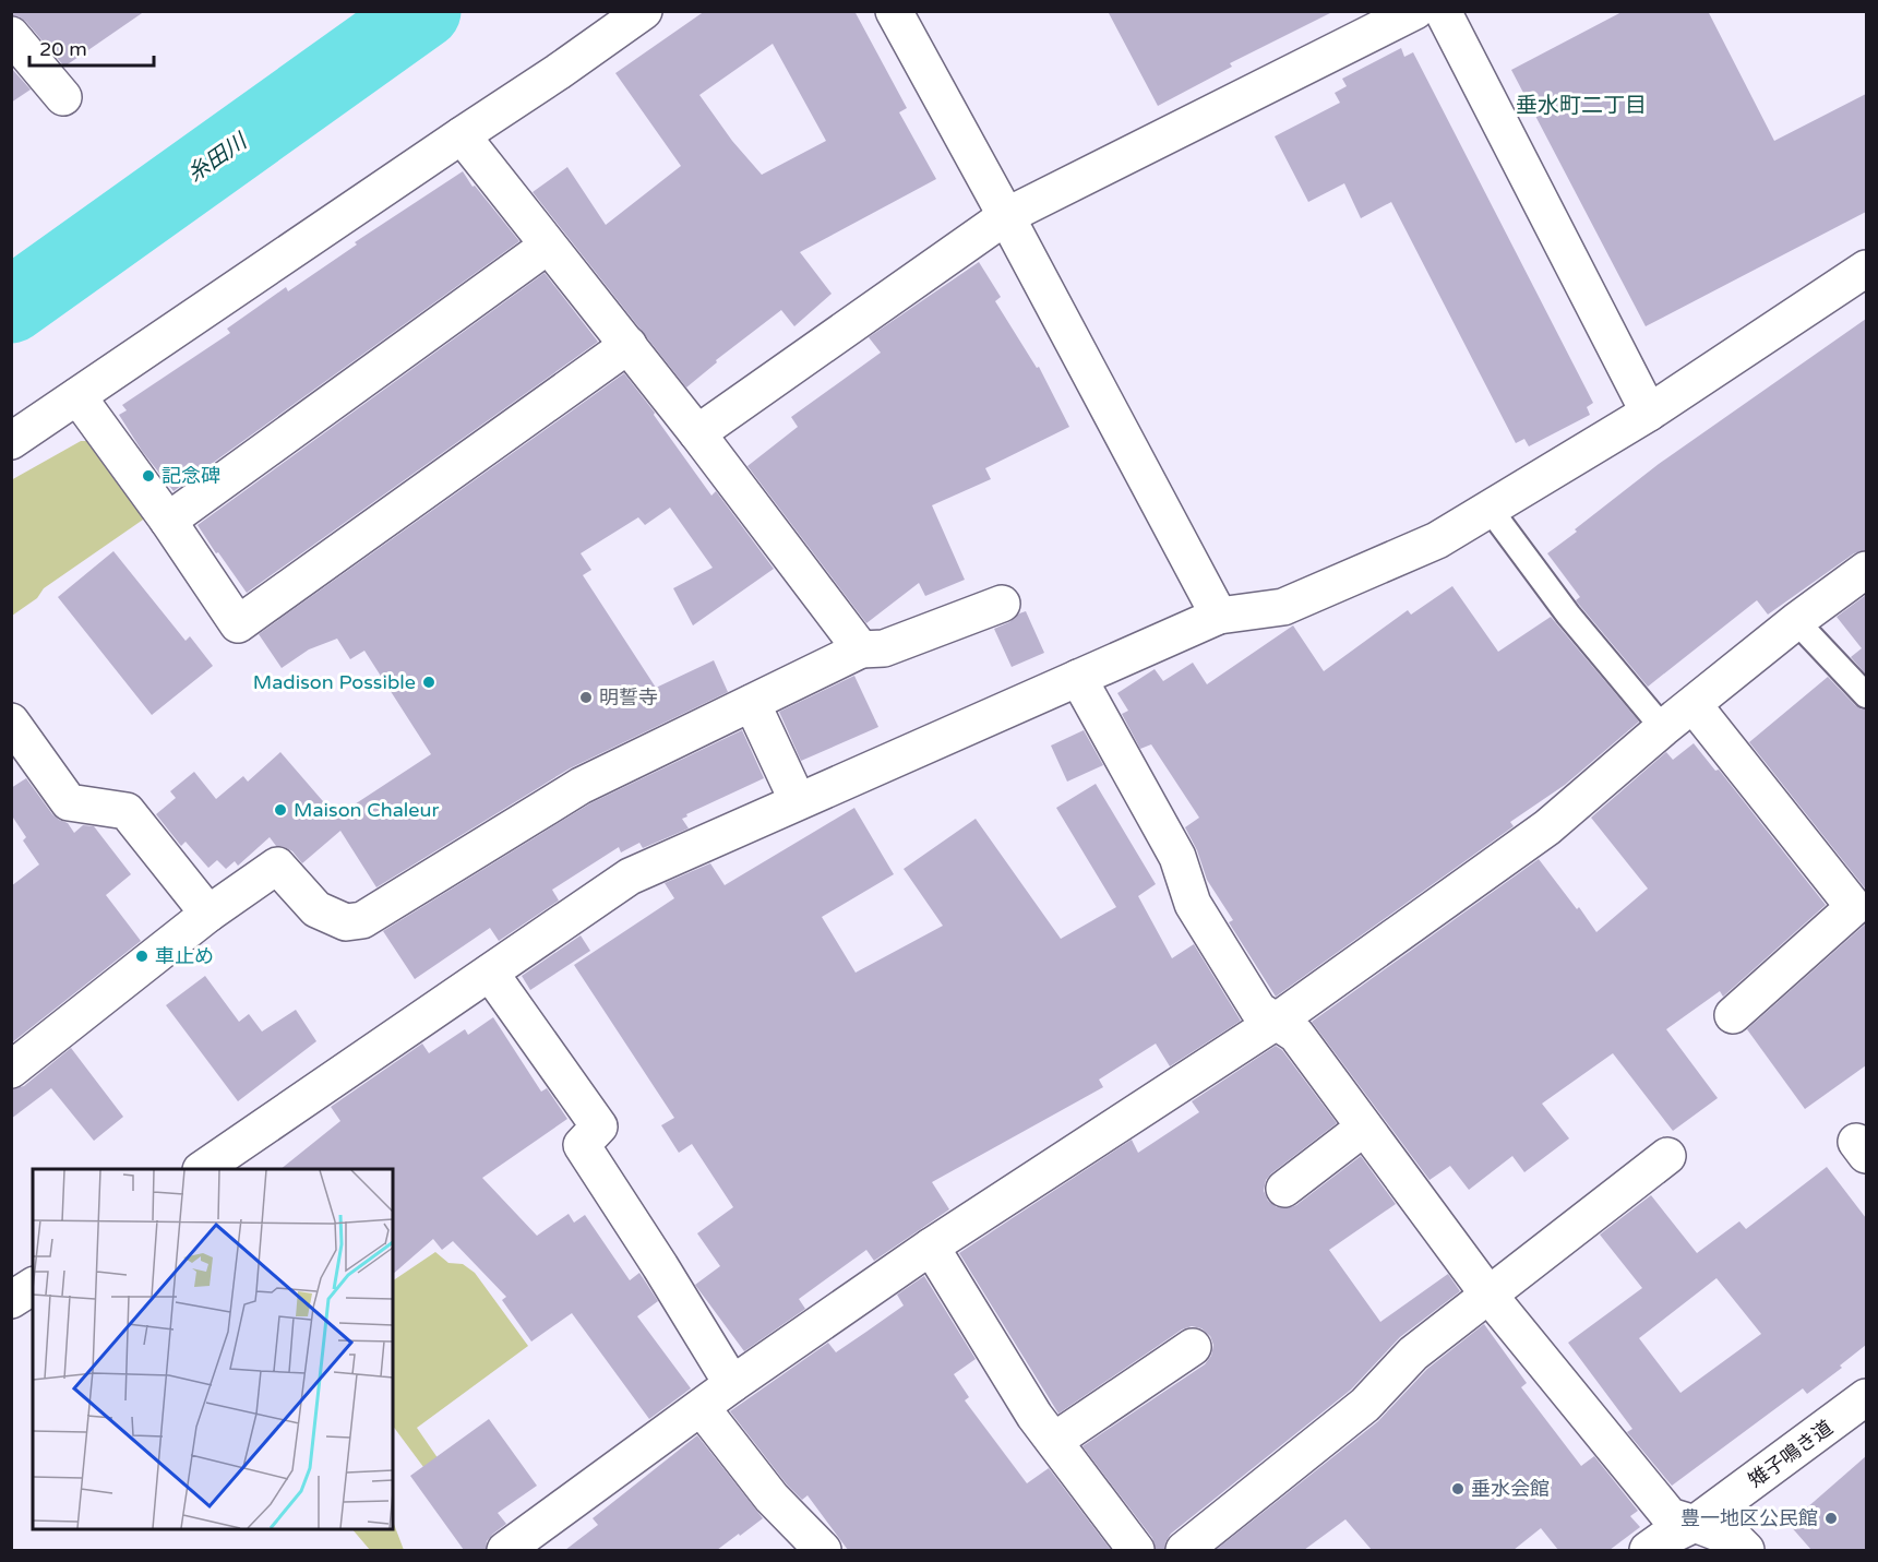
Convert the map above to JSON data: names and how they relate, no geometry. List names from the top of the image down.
{
  "streets": {
    "street": ["雉子鳴き道"]
  },
  "districts": ["垂水町二丁目"],
  "water": ["糸田川"],
  "places": [
    "記念碑",
    "Madison Possible",
    "明誓寺",
    "Maison Chaleur",
    "車止め",
    "垂水会館",
    "豊一地区公民館"
  ],
  "scale_bar": "20 m"
}
